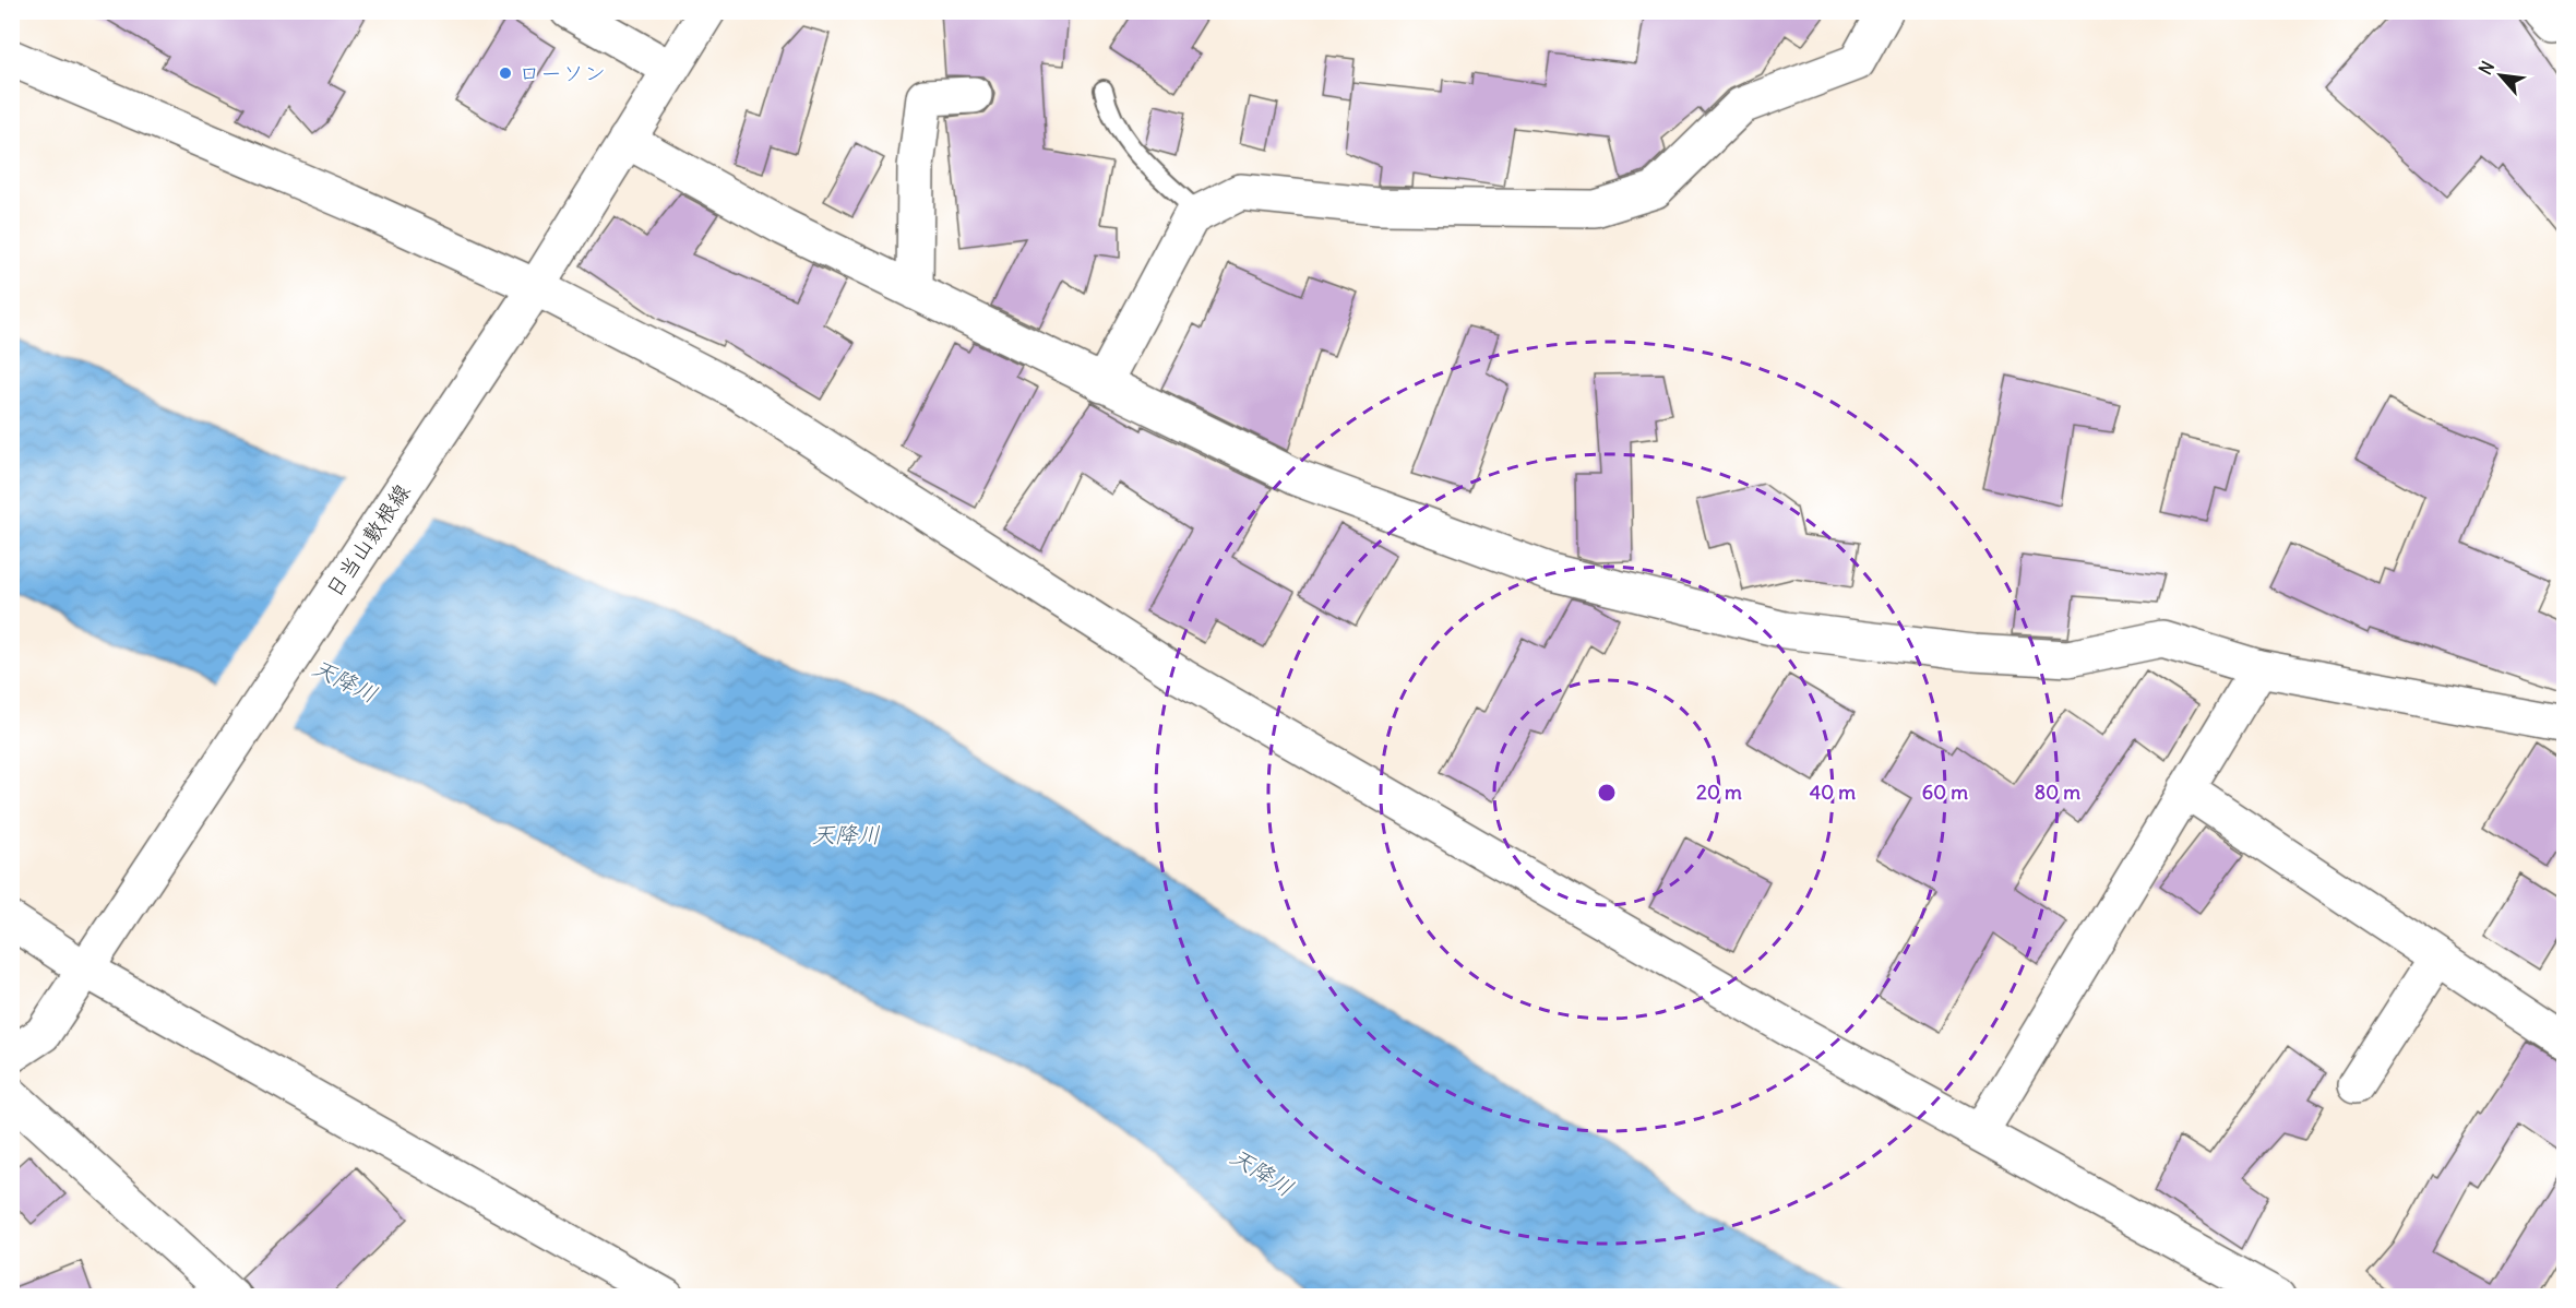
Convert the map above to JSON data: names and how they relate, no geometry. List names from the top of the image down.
{
  "streets": {
    "street": ["日当山敷根線"]
  },
  "water": ["天降川"],
  "places": ["ローソン"],
  "north": "top left",
  "rings": [
    "20 m",
    "40 m",
    "60 m",
    "80 m"
  ]
}
